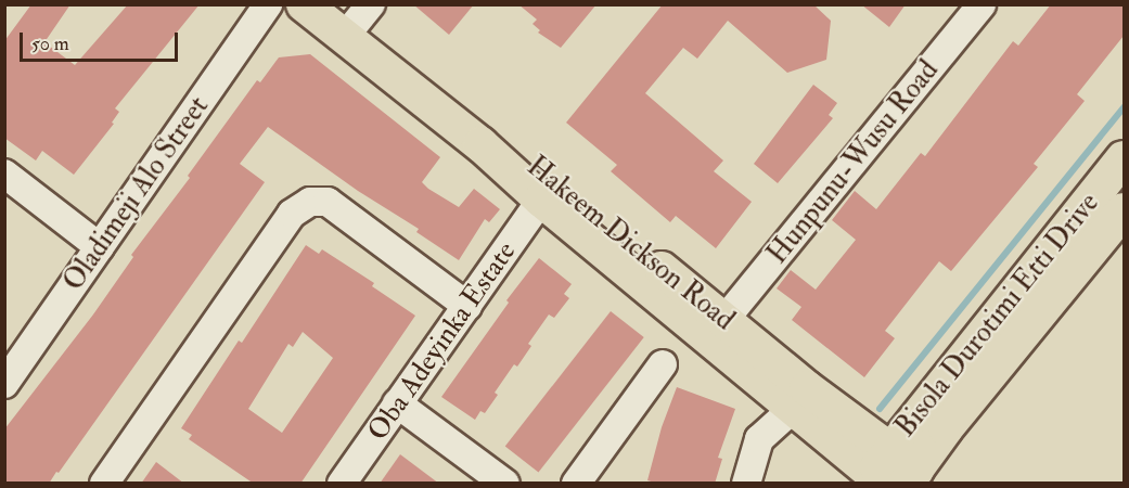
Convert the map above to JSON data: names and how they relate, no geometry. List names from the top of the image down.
{
  "streets": {
    "main road": ["Hakeem Dickson Road", "Bisola Durotimi Etti Drive"],
    "street": ["Hunpunu-Wusu Road", "Oladimeji Alo Street", "Oba Adeyinka Estate"]
  },
  "crossings": [
    ["Hunpunu-Wusu Road", "Hakeem Dickson Road"],
    ["Hakeem Dickson Road", "Bisola Durotimi Etti Drive"],
    ["Hakeem Dickson Road", "Oba Adeyinka Estate"]
  ],
  "scale_bar": "50 m"
}
